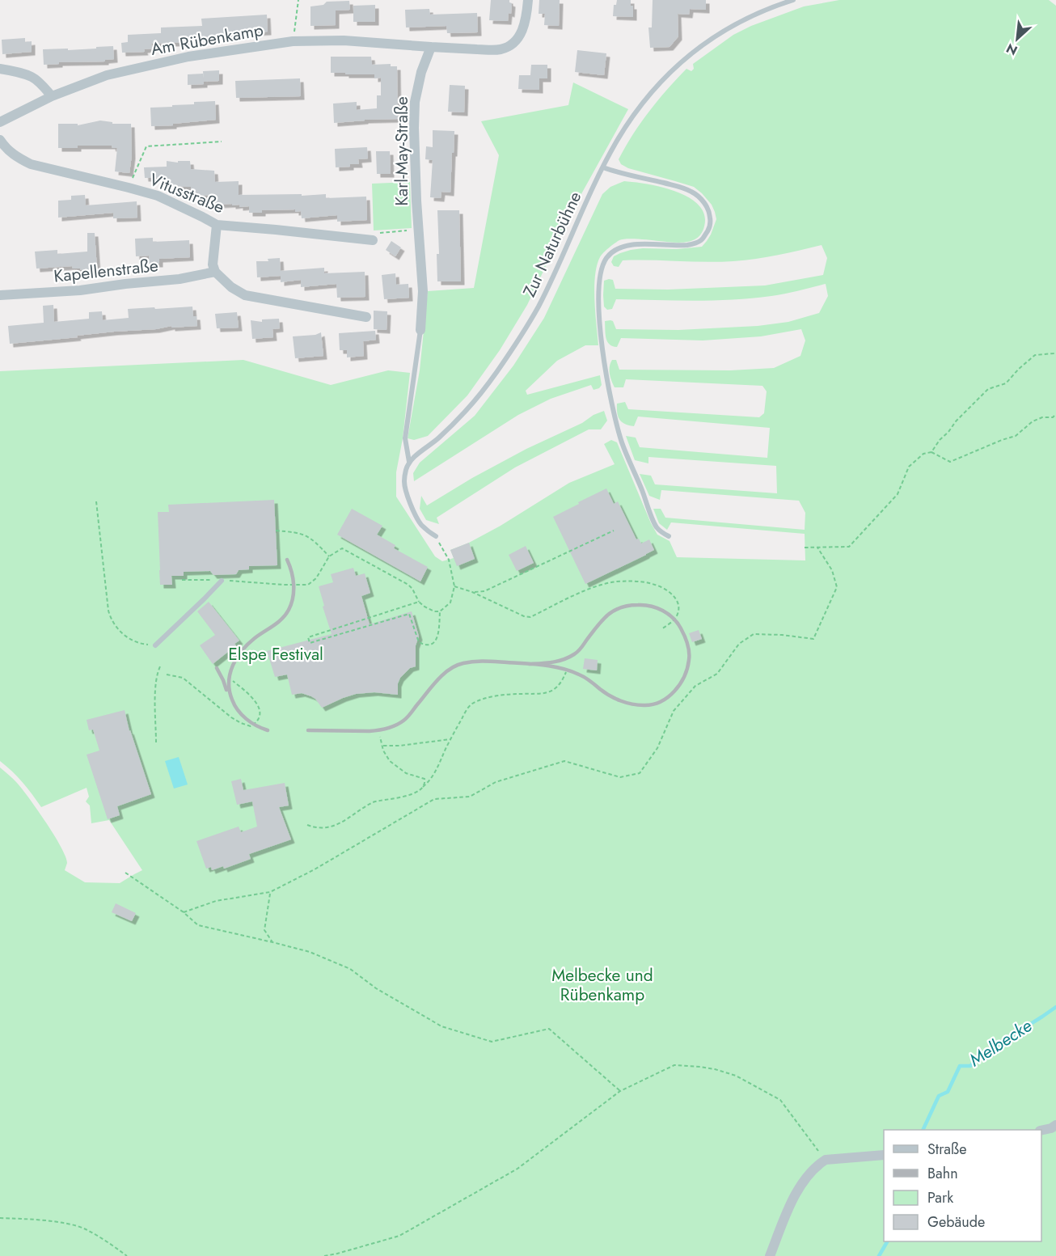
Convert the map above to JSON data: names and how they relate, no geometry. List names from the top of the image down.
{
  "streets": {
    "street": [
      "Am Rübenkamp",
      "Karl-May-Straße",
      "Vitusstraße",
      "Kapellenstraße"
    ],
    "lane": ["Zur Naturbühne"]
  },
  "crossings": [
    ["Am Rübenkamp", "Karl-May-Straße"]
  ],
  "water": ["Melbecke"],
  "parks": ["Elspe Festival", "Melbecke und Rübenkamp"],
  "legend": [
    "Straße",
    "Bahn",
    "Park",
    "Gebäude"
  ],
  "north": "bottom left"
}
